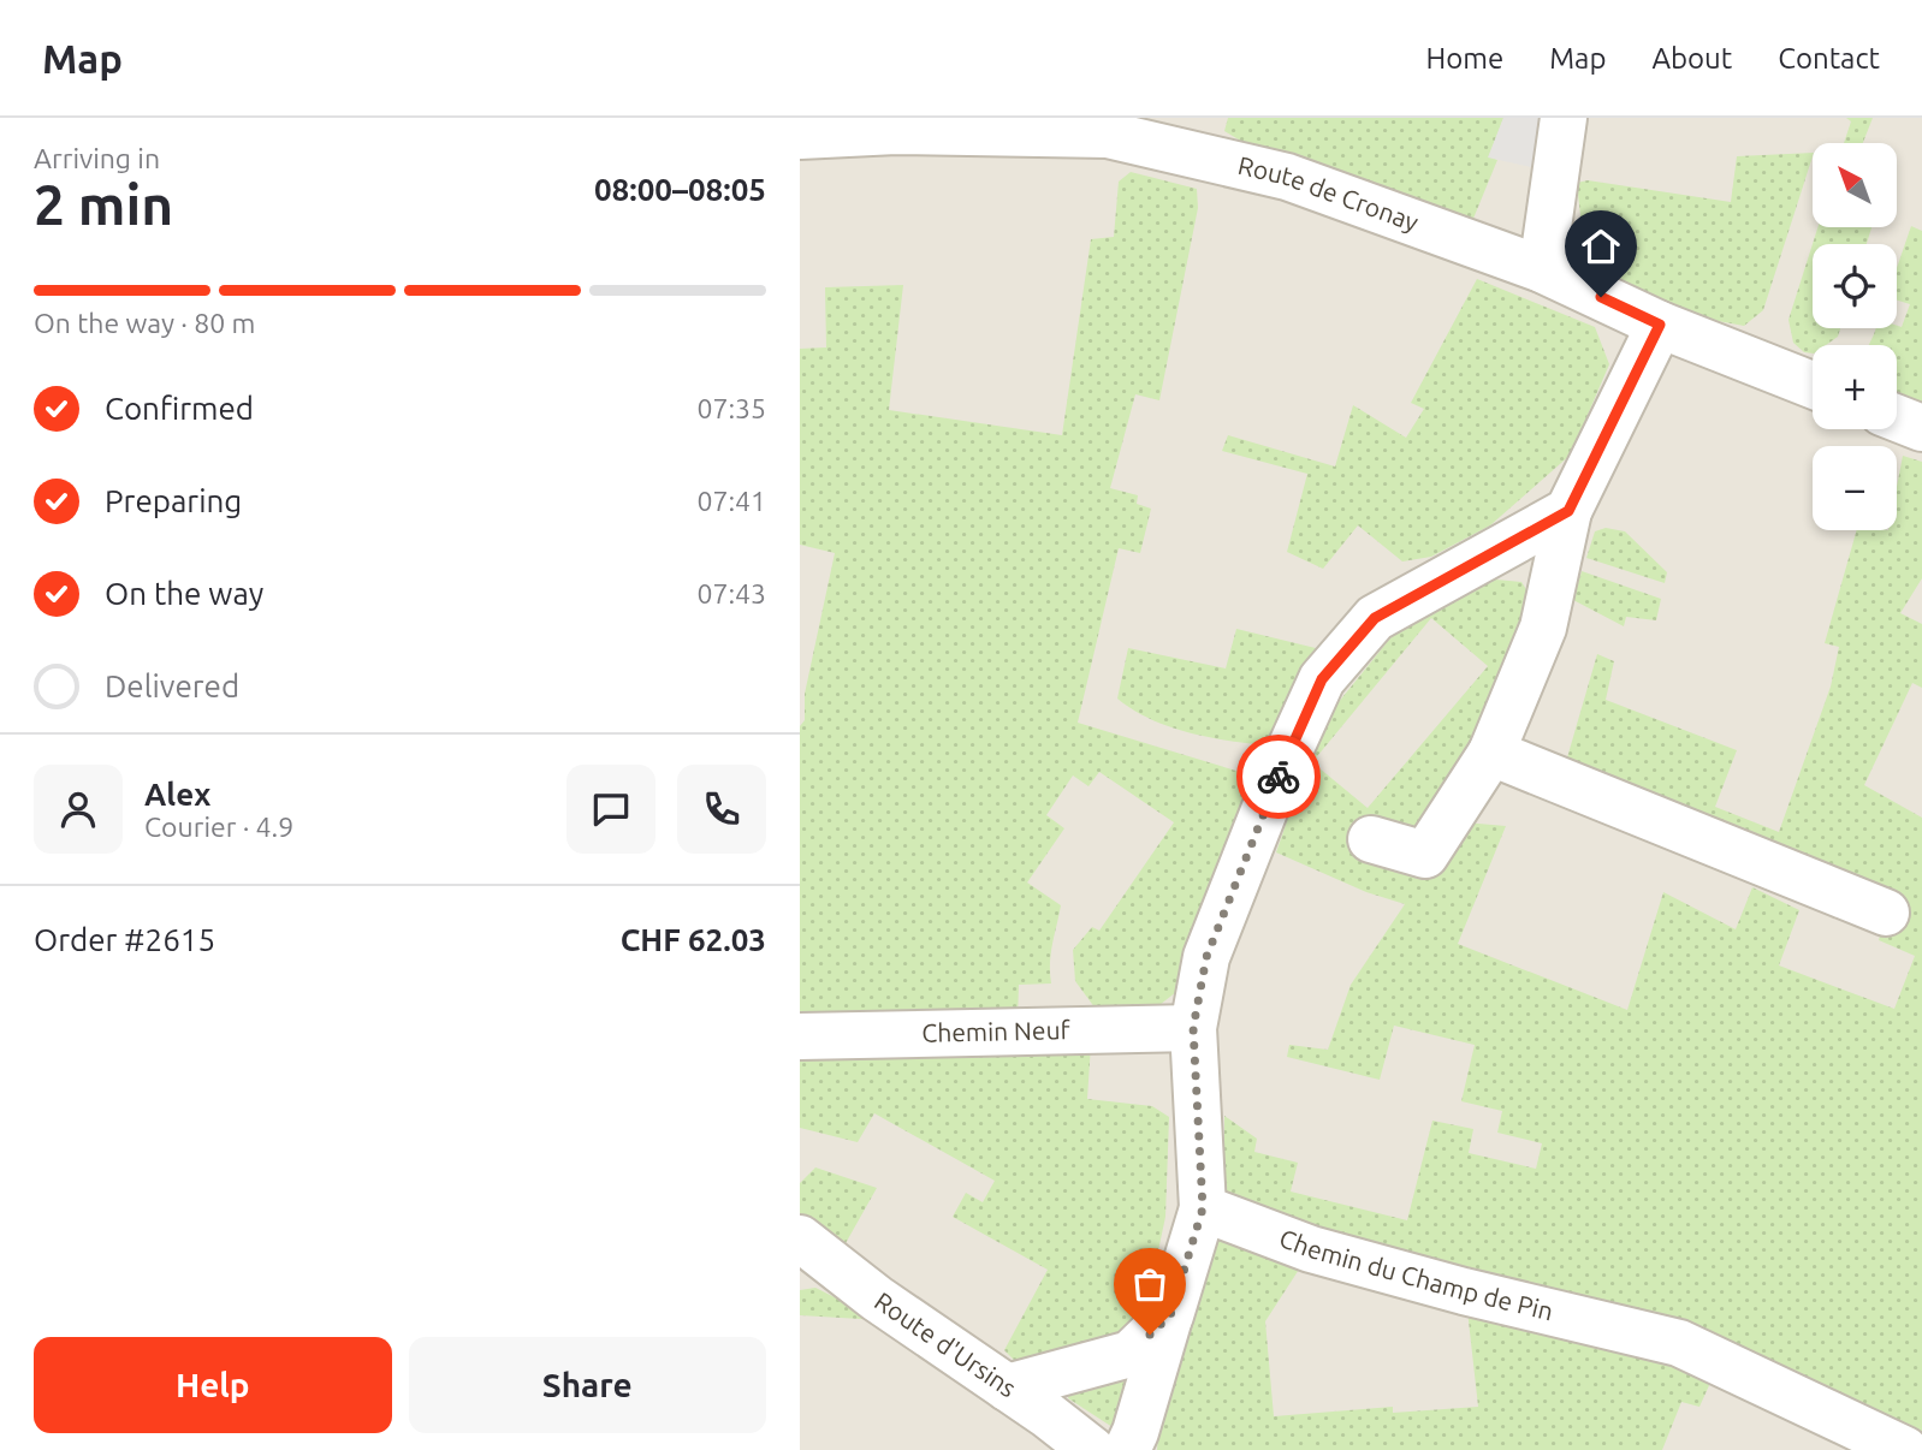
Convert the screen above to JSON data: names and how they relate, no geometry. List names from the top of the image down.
{
  "streets": {
    "street": [
      "Route de Cronay",
      "Chemin Neuf",
      "Chemin du Champ de Pin",
      "Route d'Ursins"
    ]
  },
  "north": "top left",
  "page": {
    "header": "Map",
    "nav": [
      "Home",
      "Map",
      "About",
      "Contact"
    ],
    "heading": ["2 min", "Arriving in", "08:00–08:05"],
    "panel": [
      "Alex",
      "Courier · 4.9",
      "Order #2615",
      "CHF 62.03"
    ],
    "map_buttons": ["+", "−"],
    "bar": "On the way · 80 m",
    "list": [
      ["Confirmed", "07:35"],
      ["Preparing", "07:41"],
      ["On the way", "07:43"],
      "Delivered"
    ],
    "buttons": ["Help", "Share"]
  }
}
